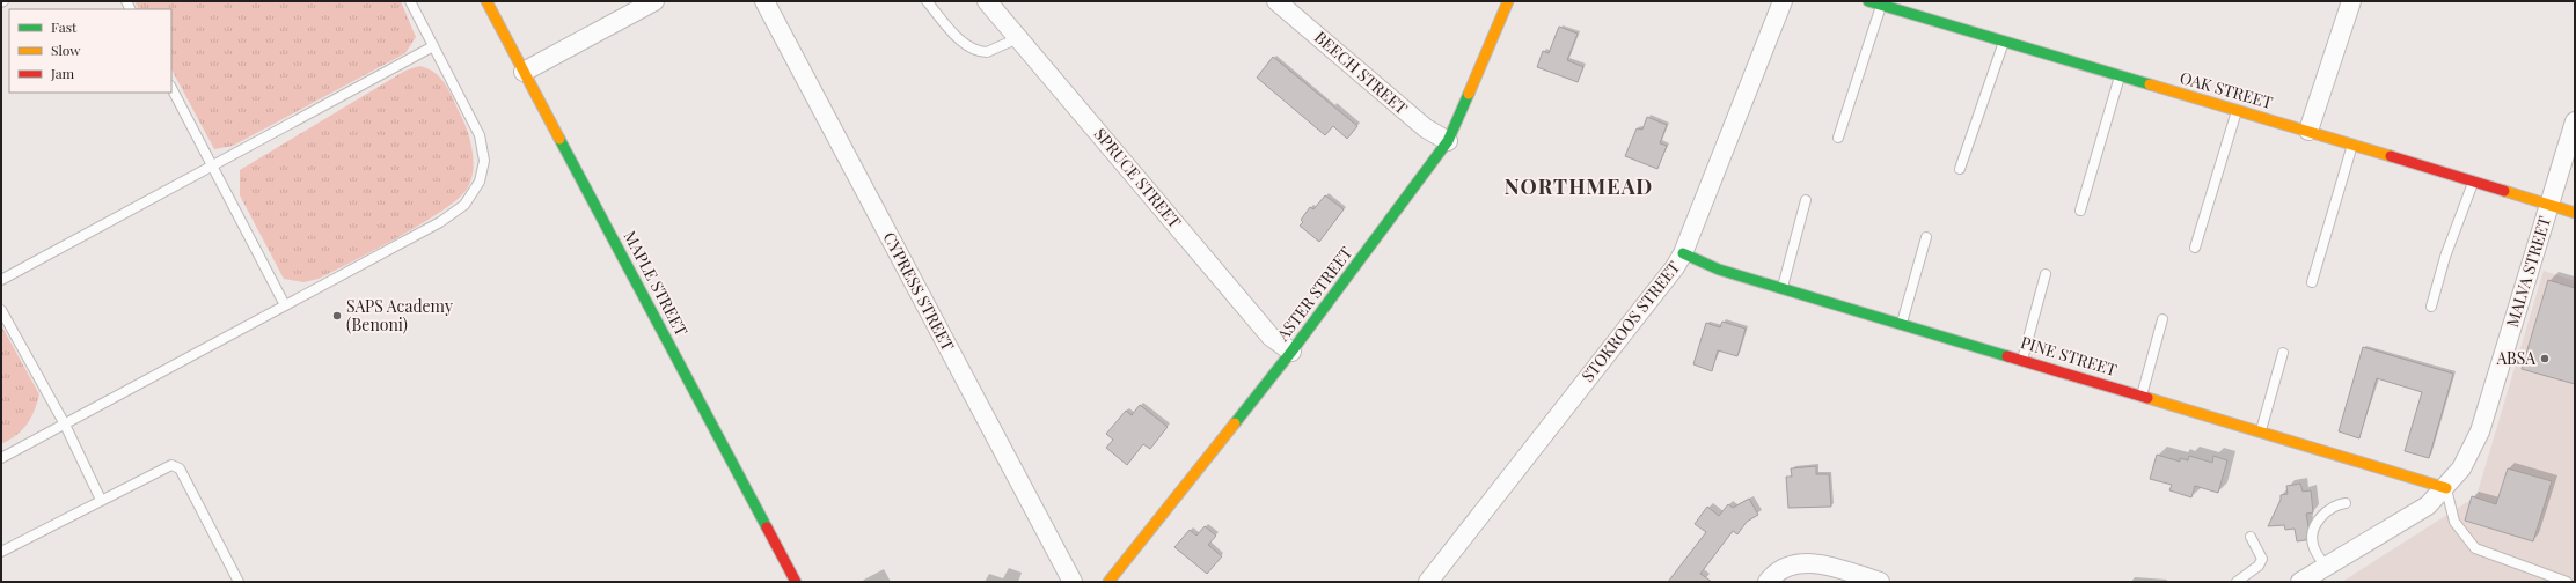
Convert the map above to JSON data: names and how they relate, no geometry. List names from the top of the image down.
{
  "streets": {
    "street": [
      "BEECH STREET",
      "OAK STREET",
      "SPRUCE STREET",
      "MALVA STREET",
      "MAPLE STREET",
      "CYPRESS STREET",
      "ASTER STREET",
      "STOKROOS STREET",
      "PINE STREET"
    ]
  },
  "crossings": [
    ["BEECH STREET", "ASTER STREET"],
    ["OAK STREET", "MALVA STREET"],
    ["SPRUCE STREET", "ASTER STREET"],
    ["MALVA STREET", "PINE STREET"],
    ["STOKROOS STREET", "PINE STREET"]
  ],
  "districts": ["NORTHMEAD"],
  "places": ["SAPS Academy (Benoni)", "ABSA"],
  "legend": ["Fast", "Slow", "Jam"]
}
